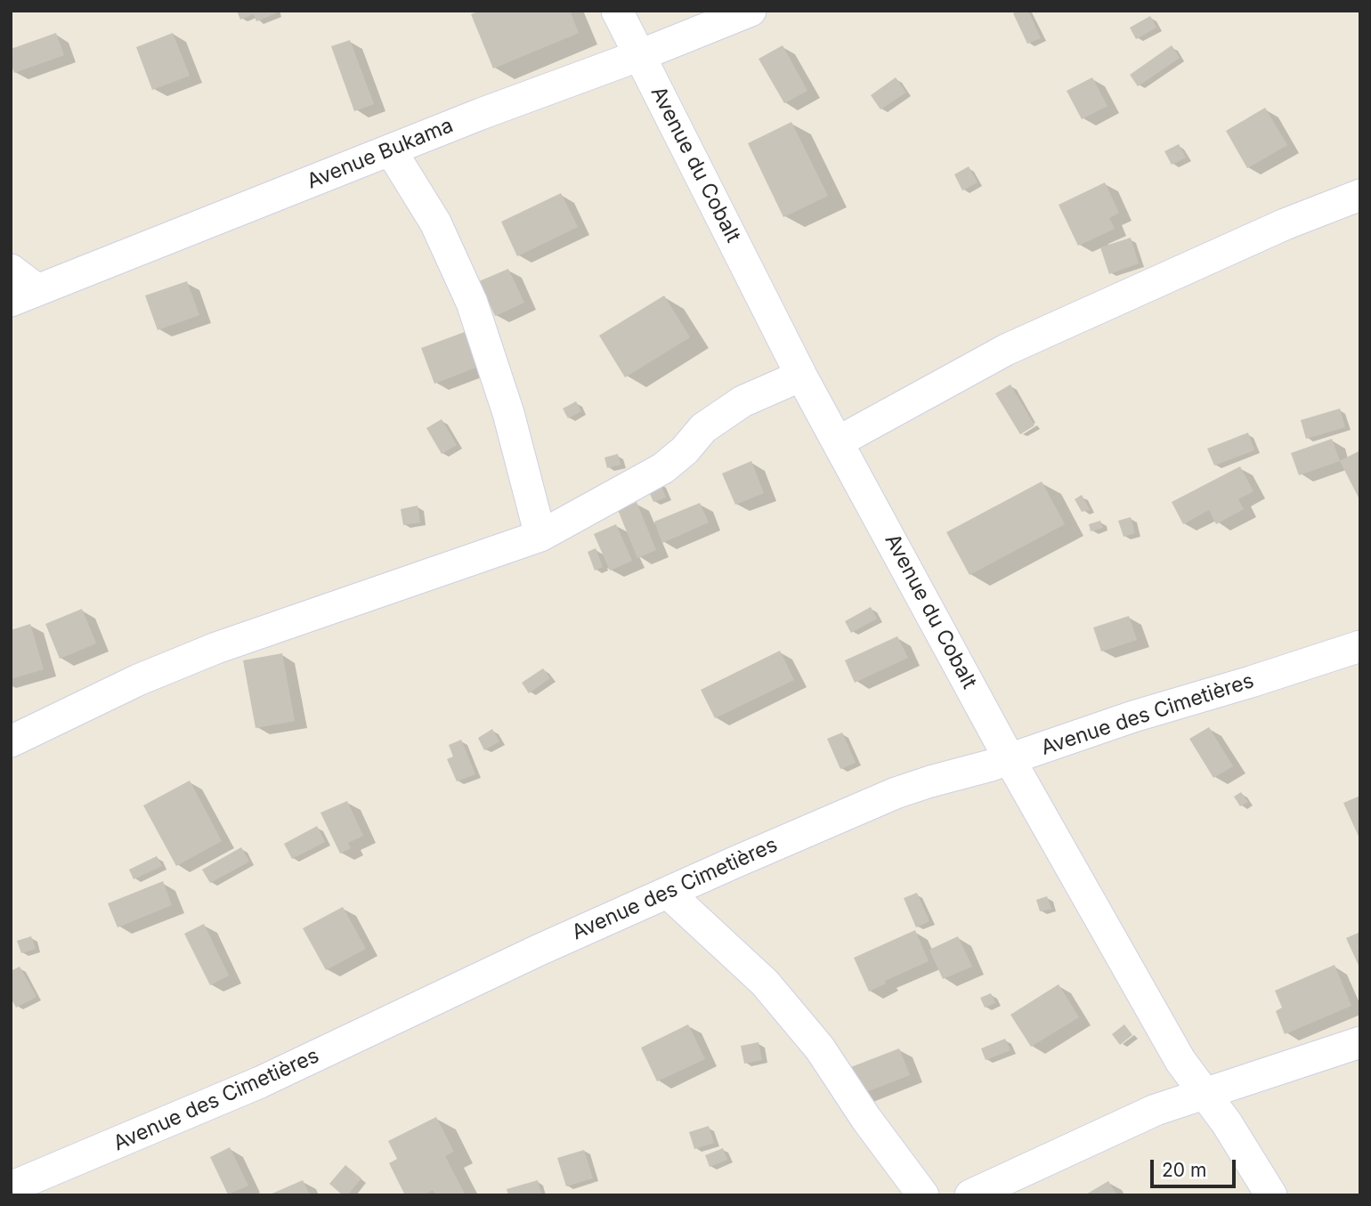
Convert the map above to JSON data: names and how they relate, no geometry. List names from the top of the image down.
{
  "streets": {
    "street": ["Avenue Bukama", "Avenue du Cobalt", "Avenue des Cimetières"]
  },
  "crossings": [
    ["Avenue Bukama", "Avenue du Cobalt"],
    ["Avenue du Cobalt", "Avenue des Cimetières"]
  ],
  "scale_bar": "20 m"
}
